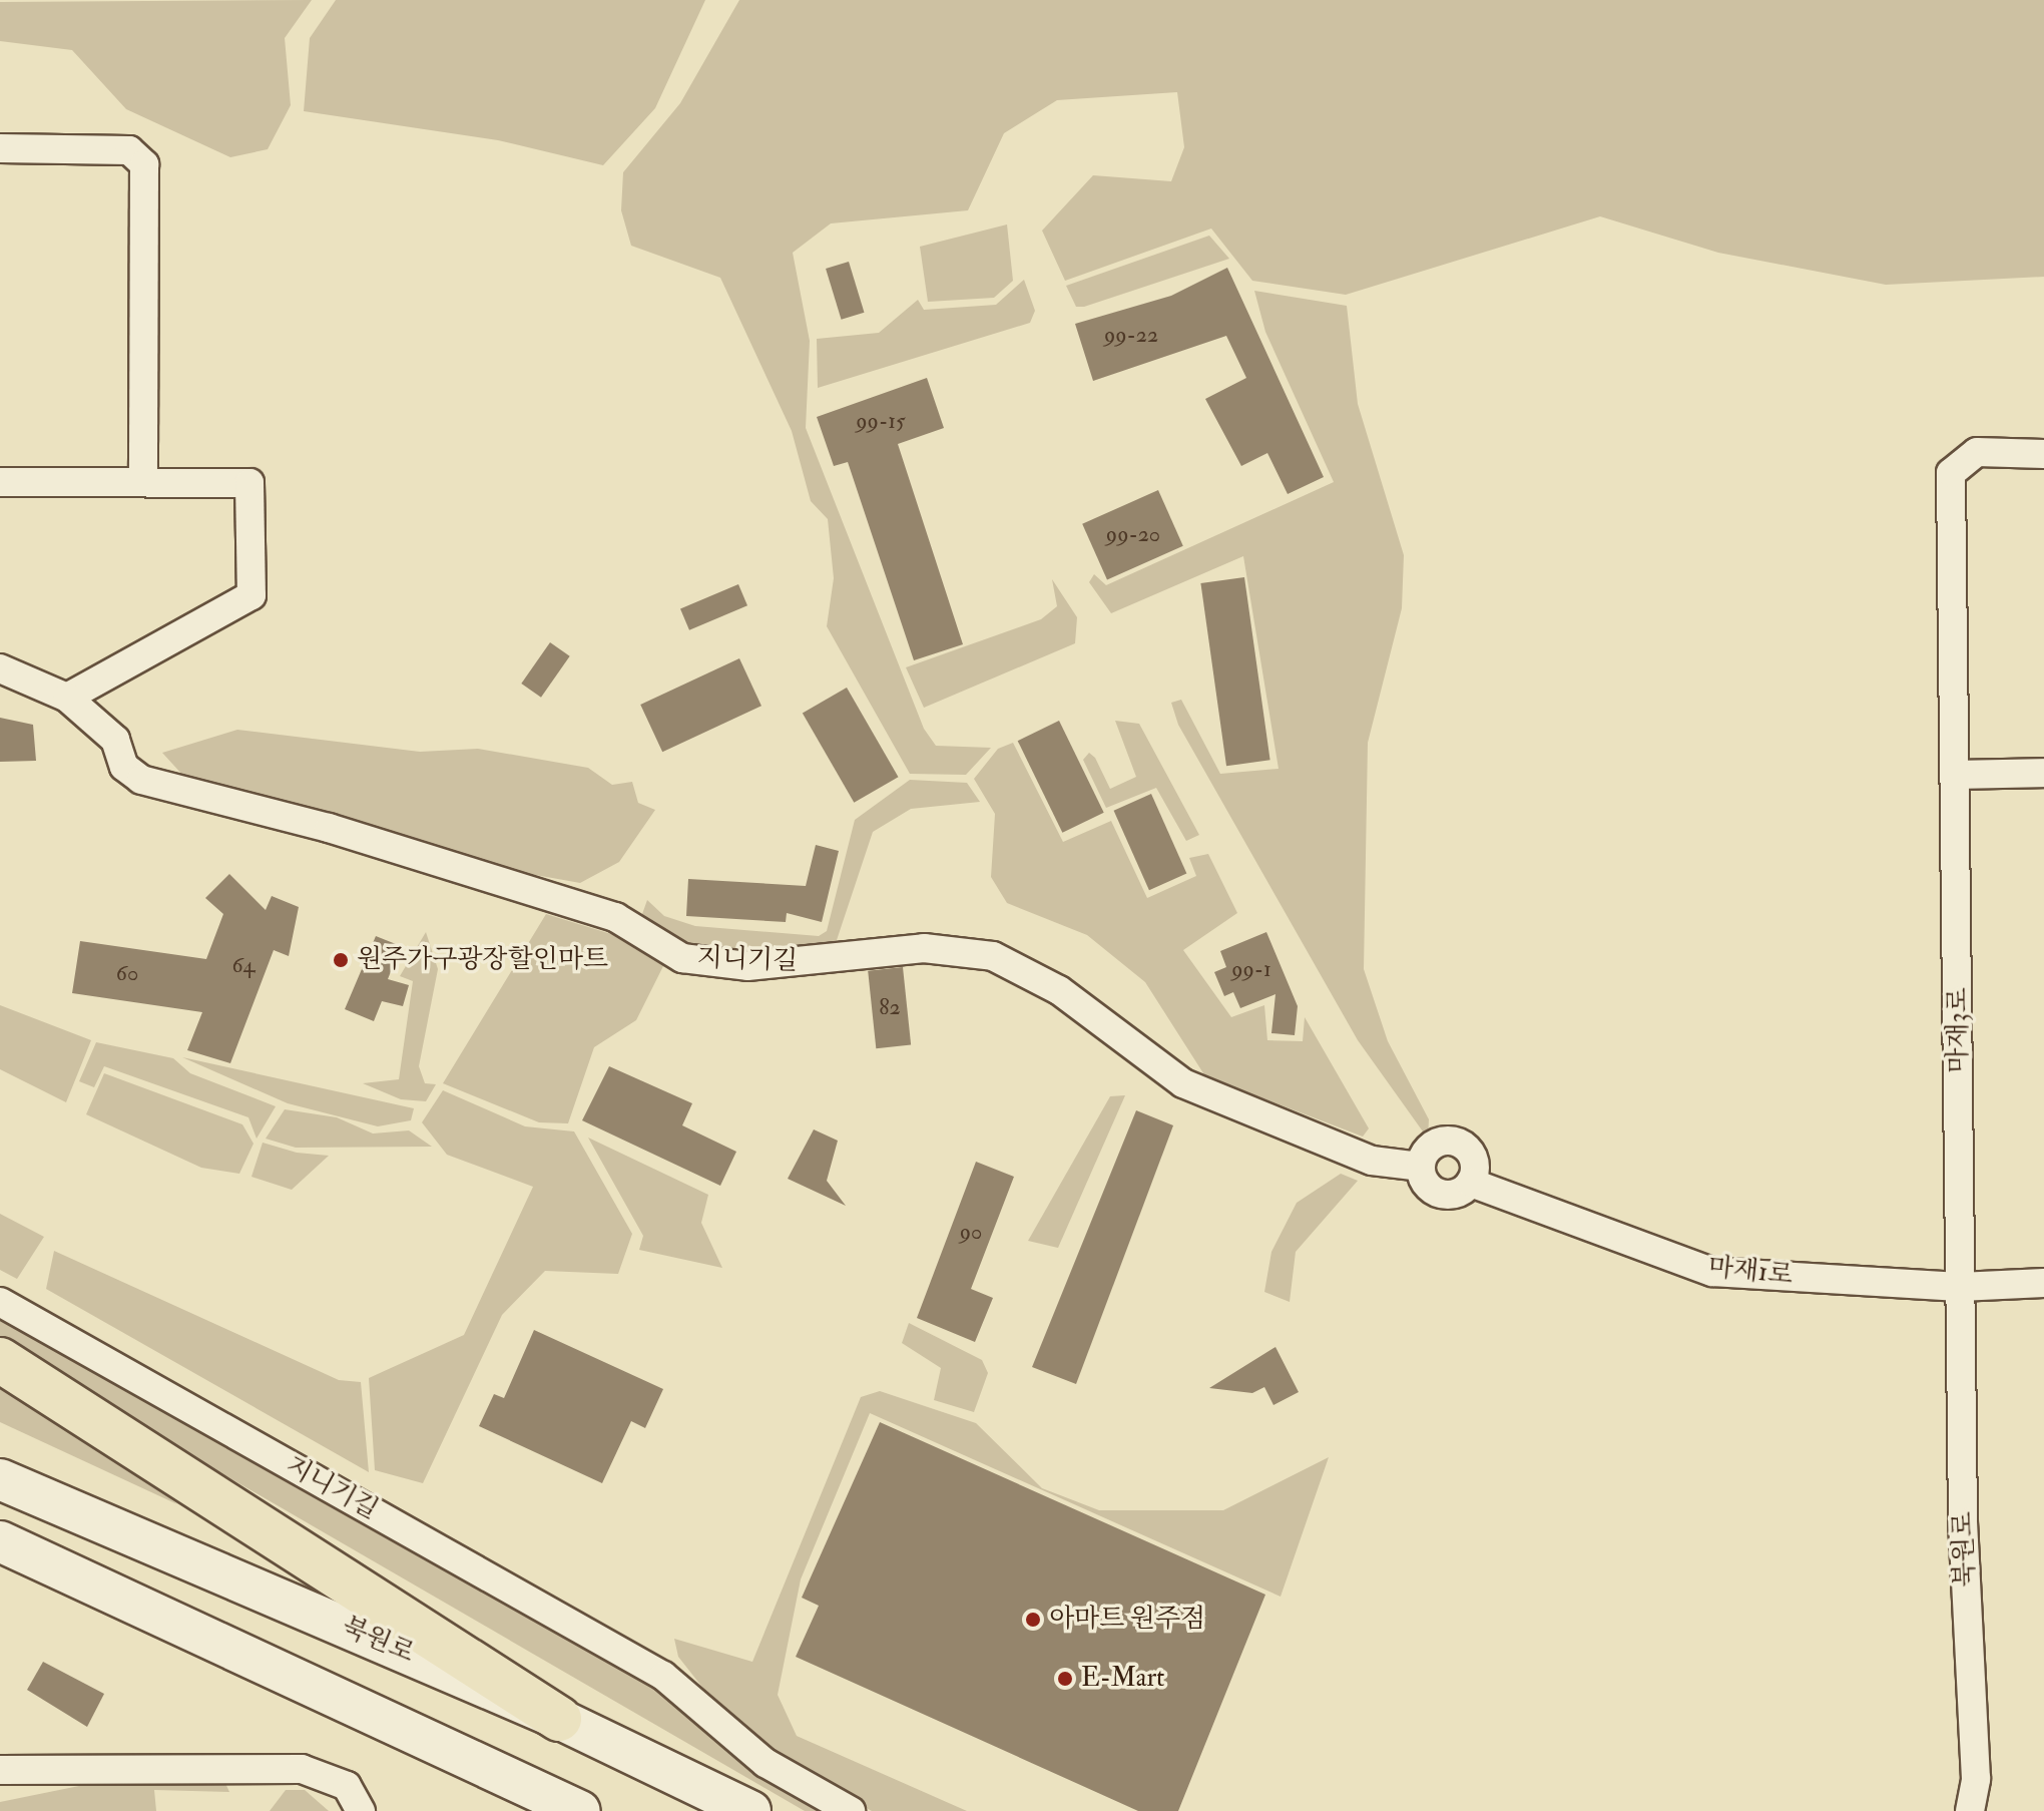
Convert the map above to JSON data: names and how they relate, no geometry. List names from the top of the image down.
{
  "streets": {
    "street": [
      "지니기길",
      "마재3로",
      "마재1로",
      "북원로"
    ]
  },
  "crossings": [
    ["지니기길", "마재1로"],
    ["마재3로", "마재1로"],
    ["마재3로", "북원로"],
    ["마재1로", "북원로"]
  ],
  "places": ["원주가구광장할인마트", "아마트 원주점", "E-Mart"],
  "house_numbers": [
    "99-22",
    "99-15",
    "99-20",
    "64",
    "99-1",
    "60",
    "82",
    "90"
  ]
}
